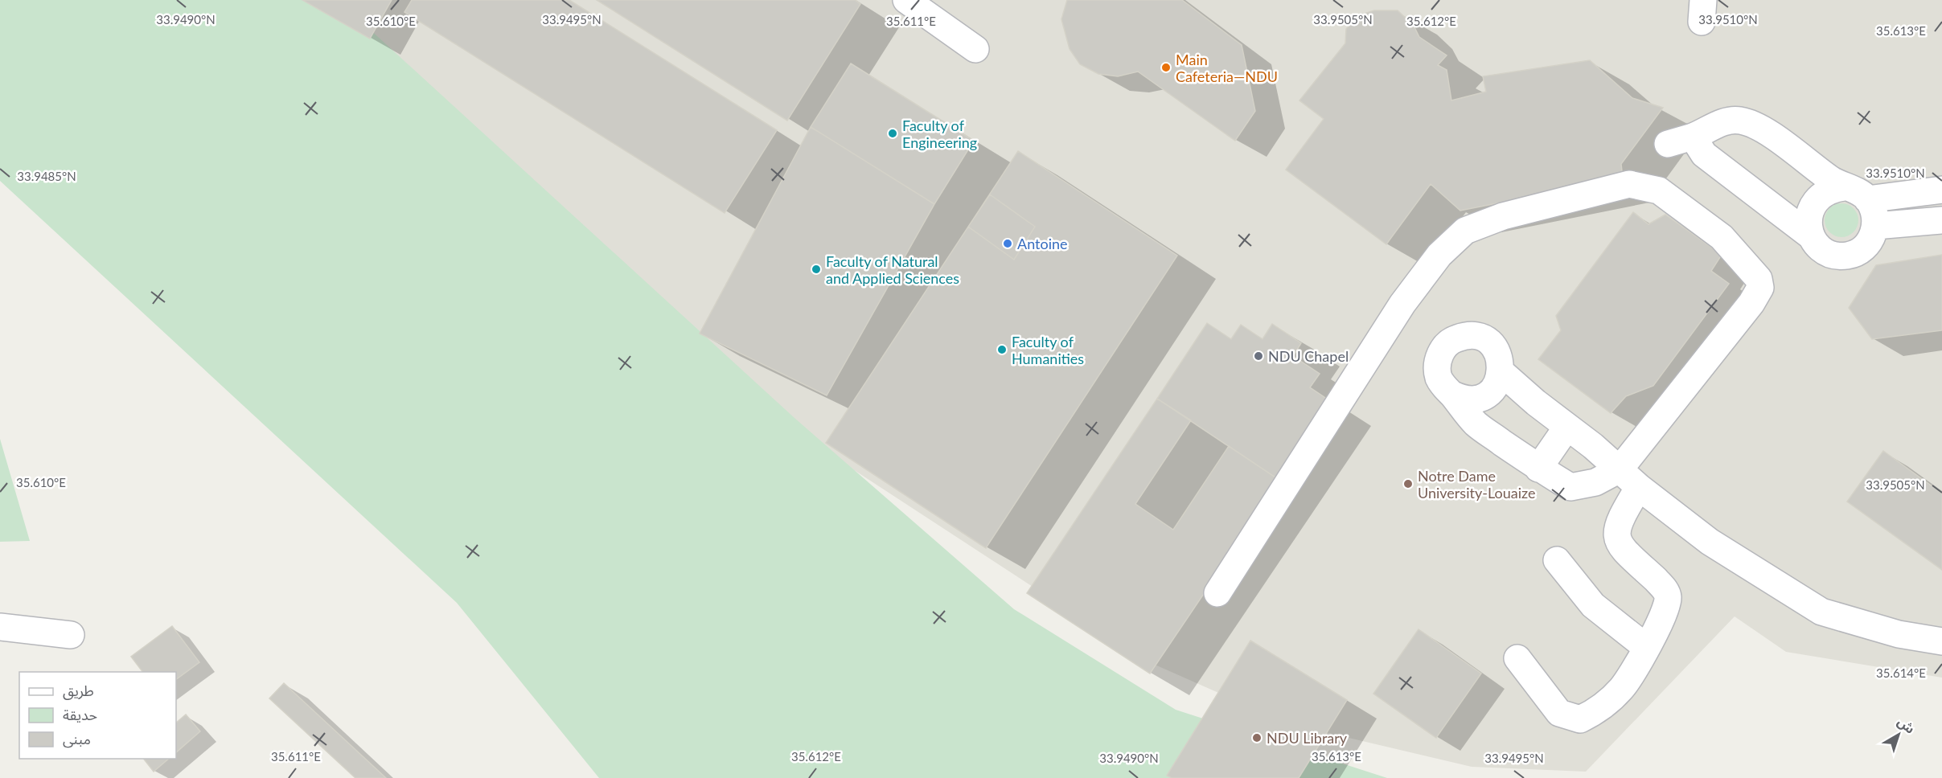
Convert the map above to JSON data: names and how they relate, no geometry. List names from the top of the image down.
{
  "places": [
    "Main Cafeteria—NDU",
    "Faculty of Engineering",
    "Antoine",
    "Faculty of Natural and Applied Sciences",
    "Faculty of Humanities",
    "NDU Chapel",
    "Notre Dame University-Louaize",
    "NDU Library"
  ],
  "legend": ["طريق", "حديقة", "مبنى"],
  "north": "top right",
  "coordinates": [
    "33.9490°N",
    "33.9495°N",
    "33.9505°N",
    "33.9510°N",
    "35.610°E",
    "35.611°E",
    "35.612°E",
    "35.613°E",
    "33.9485°N",
    "35.614°E"
  ]
}
